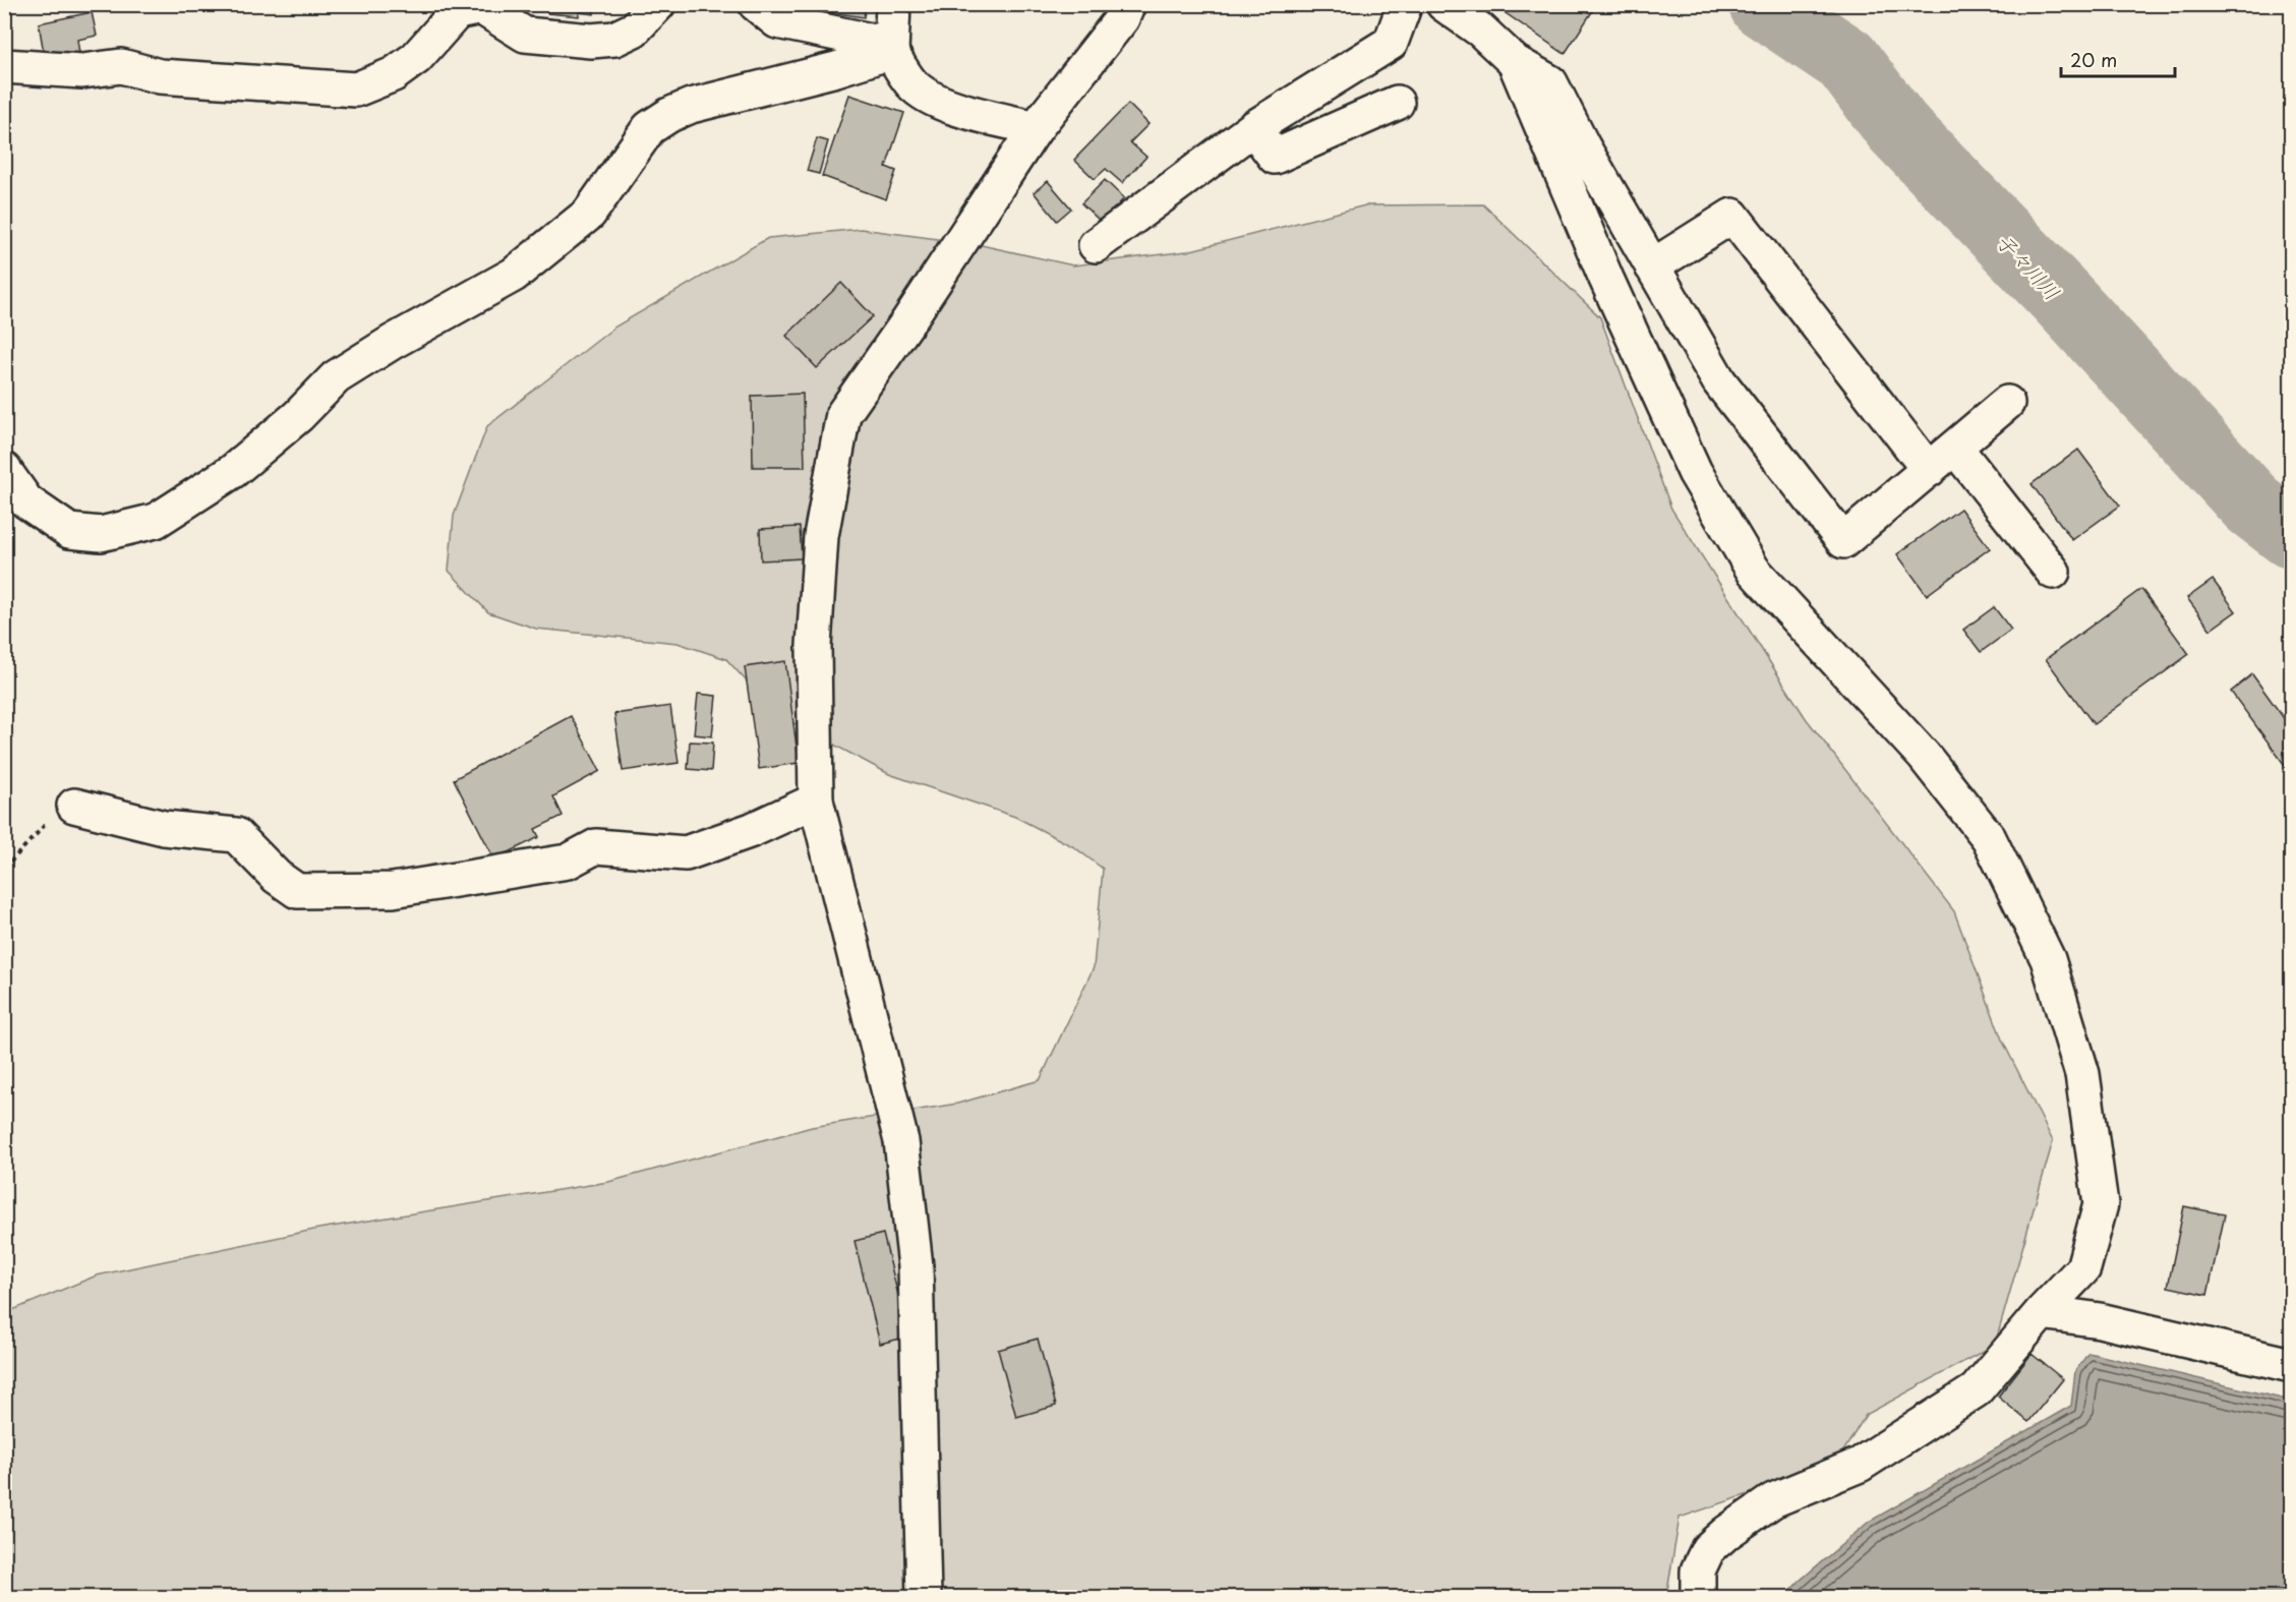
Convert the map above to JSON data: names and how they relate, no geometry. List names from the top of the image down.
{
  "water": ["子々川川"],
  "scale_bar": "20 m"
}
